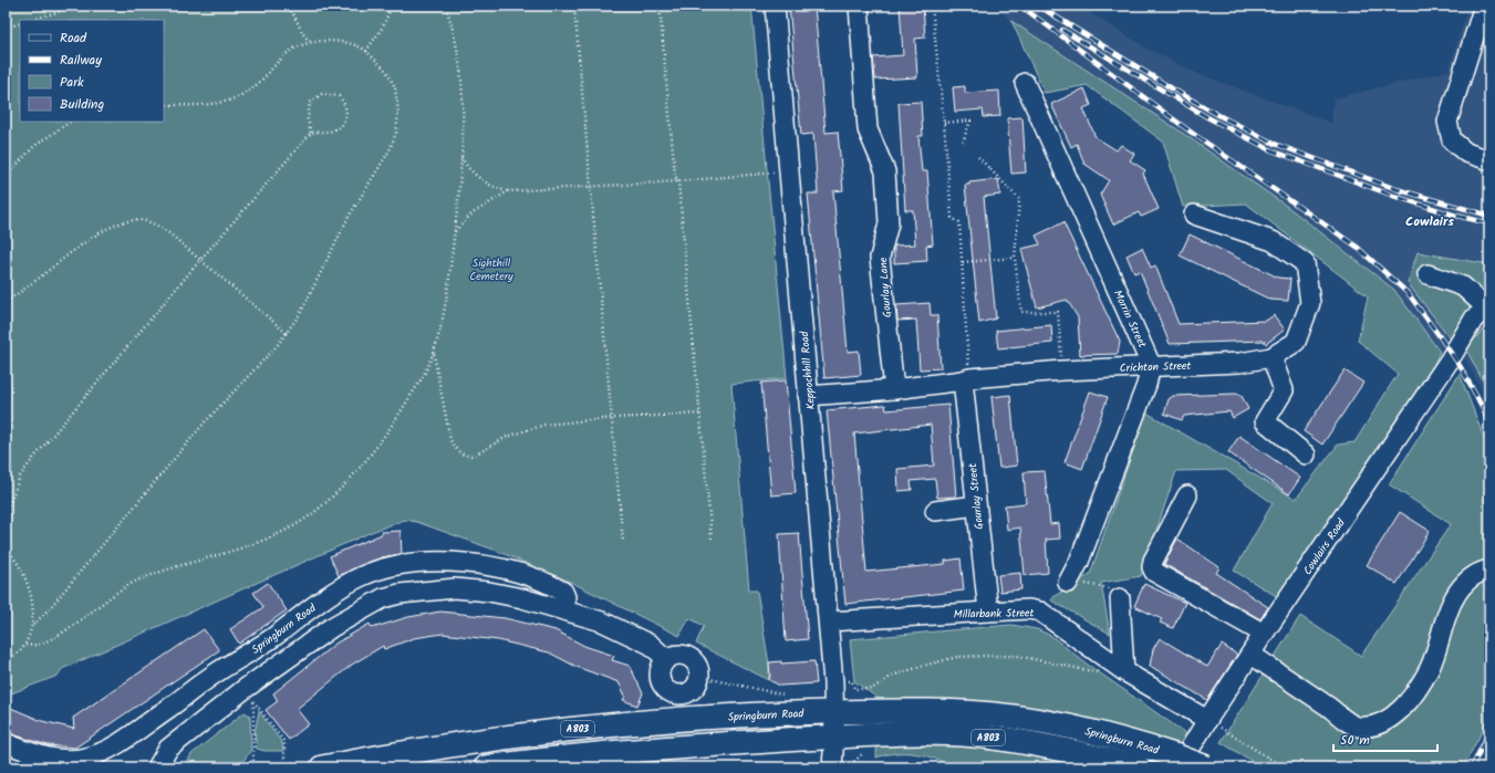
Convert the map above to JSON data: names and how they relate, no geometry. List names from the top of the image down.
{
  "streets": {
    "main road": ["Springburn Road", "A803"],
    "street": [
      "Gourlay Lane",
      "Morrin Street",
      "Crichton Street",
      "Keppochhill Road",
      "Gourlay Street",
      "Cowlairs Road",
      "Millarbank Street"
    ]
  },
  "crossings": [
    ["Gourlay Lane", "Crichton Street"],
    ["Morrin Street", "Crichton Street"],
    ["Crichton Street", "Keppochhill Road"],
    ["Crichton Street", "Gourlay Street"],
    ["Keppochhill Road", "Millarbank Street"],
    ["Keppochhill Road", "Springburn Road"],
    ["Gourlay Street", "Millarbank Street"],
    ["Cowlairs Road", "Millarbank Street"],
    ["Cowlairs Road", "Springburn Road"]
  ],
  "districts": ["Cowlairs"],
  "parks": ["Sighthill Cemetery"],
  "legend": [
    "Road",
    "Railway",
    "Park",
    "Building"
  ],
  "scale_bar": "50 m"
}
